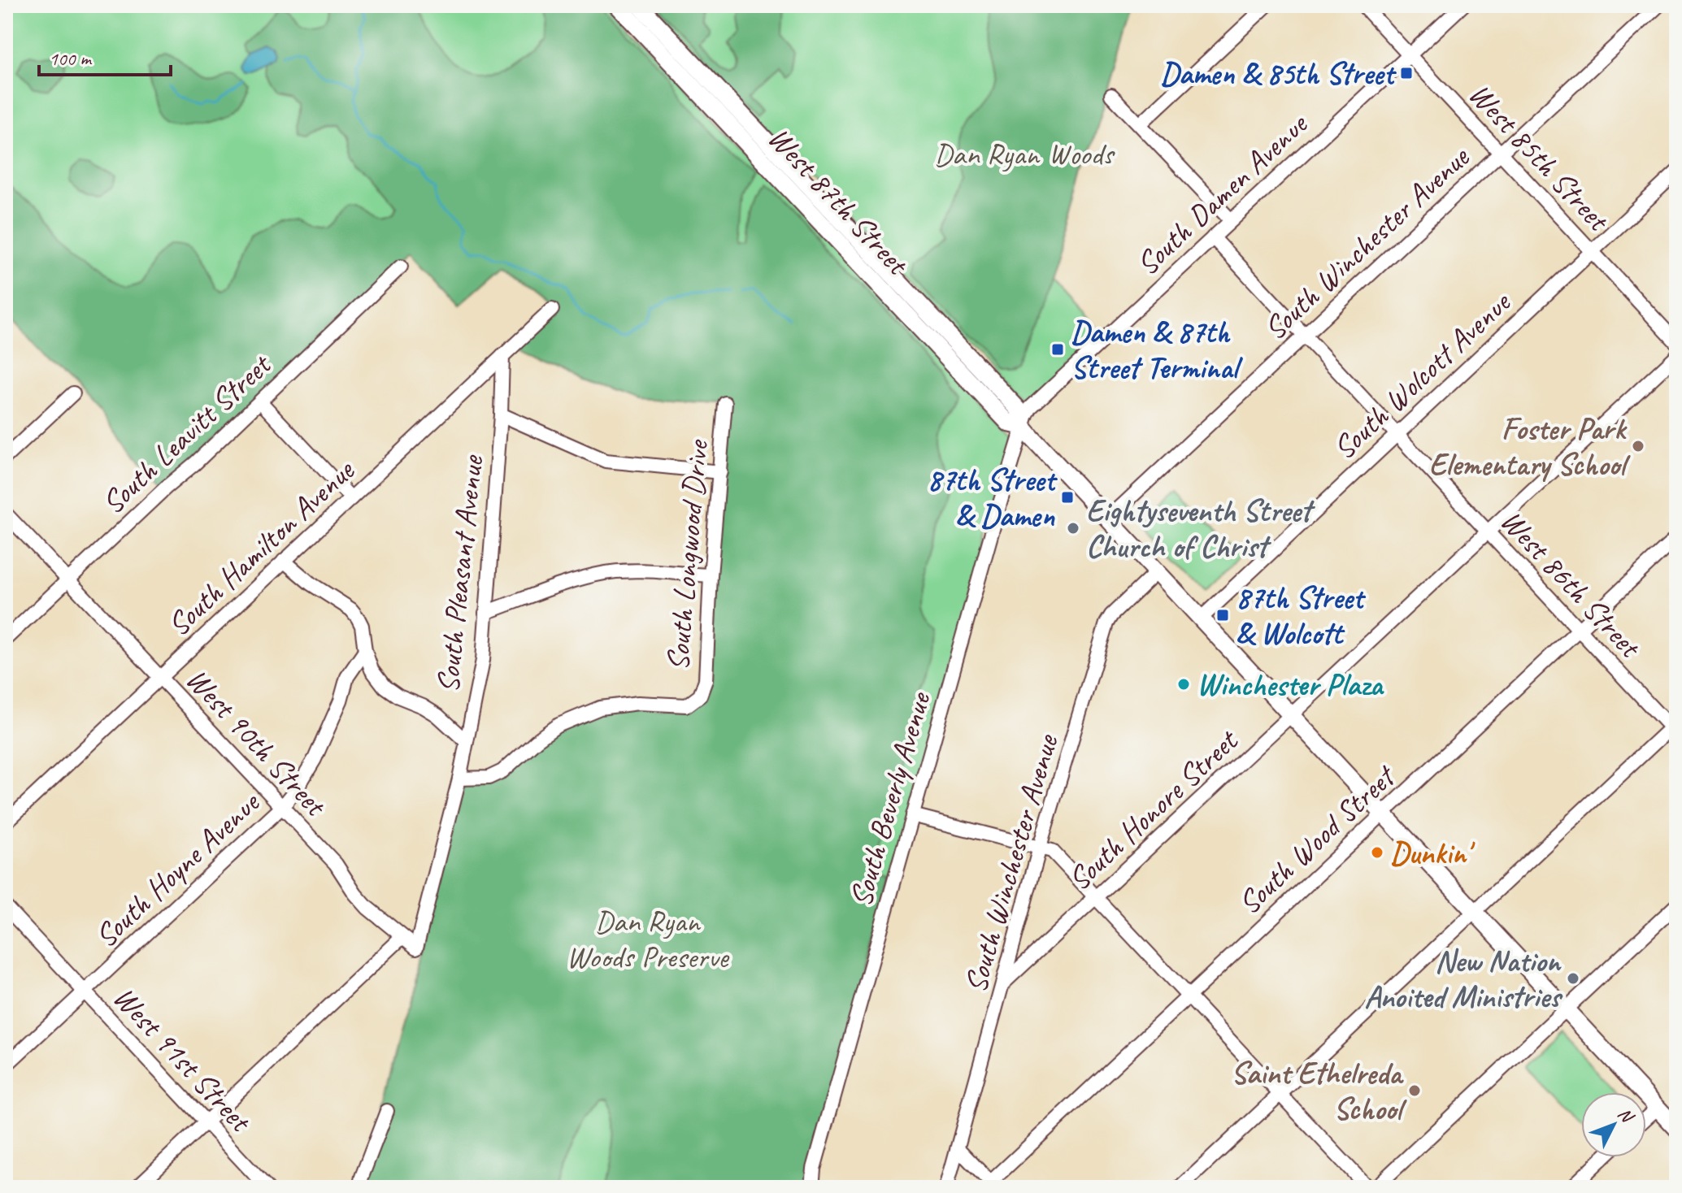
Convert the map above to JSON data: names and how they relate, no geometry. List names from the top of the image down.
{
  "streets": {
    "main road": ["West 87th Street"],
    "street": [
      "West 85th Street",
      "South Damen Avenue",
      "South Winchester Avenue",
      "South Wolcott Avenue",
      "South Leavitt Street",
      "South Hamilton Avenue",
      "South Longwood Drive",
      "South Pleasant Avenue",
      "West 86th Street",
      "West 90th Street",
      "South Beverly Avenue",
      "South Honore Street",
      "South Wood Street",
      "South Hoyne Avenue",
      "West 91st Street"
    ]
  },
  "crossings": [
    ["West 85th Street", "South Damen Avenue"],
    ["West 85th Street", "South Winchester Avenue"],
    ["West 85th Street", "South Wolcott Avenue"],
    ["South Damen Avenue", "West 87th Street"],
    ["South Damen Avenue", "West 86th Street"],
    ["South Damen Avenue", "South Beverly Avenue"],
    ["West 87th Street", "South Winchester Avenue"],
    ["West 87th Street", "South Wolcott Avenue"],
    ["West 87th Street", "South Beverly Avenue"],
    ["West 87th Street", "South Honore Street"],
    ["West 87th Street", "South Wood Street"],
    ["South Winchester Avenue", "West 86th Street"],
    ["South Winchester Avenue", "South Honore Street"],
    ["South Wolcott Avenue", "West 86th Street"],
    ["South Leavitt Street", "West 90th Street"],
    ["South Hamilton Avenue", "South Pleasant Avenue"],
    ["South Hamilton Avenue", "West 90th Street"],
    ["South Longwood Drive", "South Pleasant Avenue"],
    ["South Pleasant Avenue", "West 90th Street"],
    ["West 86th Street", "South Honore Street"],
    ["West 86th Street", "South Wood Street"],
    ["West 90th Street", "South Hoyne Avenue"],
    ["South Hoyne Avenue", "West 91st Street"]
  ],
  "parks": ["Dan Ryan Woods", "Dan Ryan Woods Preserve"],
  "places": {
    "transit": [
      "Damen & 85th Street",
      "Damen & 87th Street Terminal",
      "87th Street & Damen",
      "87th Street & Wolcott"
    ],
    "other": [
      "Foster Park Elementary School",
      "Eightyseventh Street Church of Christ",
      "Winchester Plaza",
      "Dunkin'",
      "New Nation Anoited Ministries",
      "Saint Ethelreda School"
    ]
  },
  "scale_bar": "100 m",
  "north": "top right"
}
